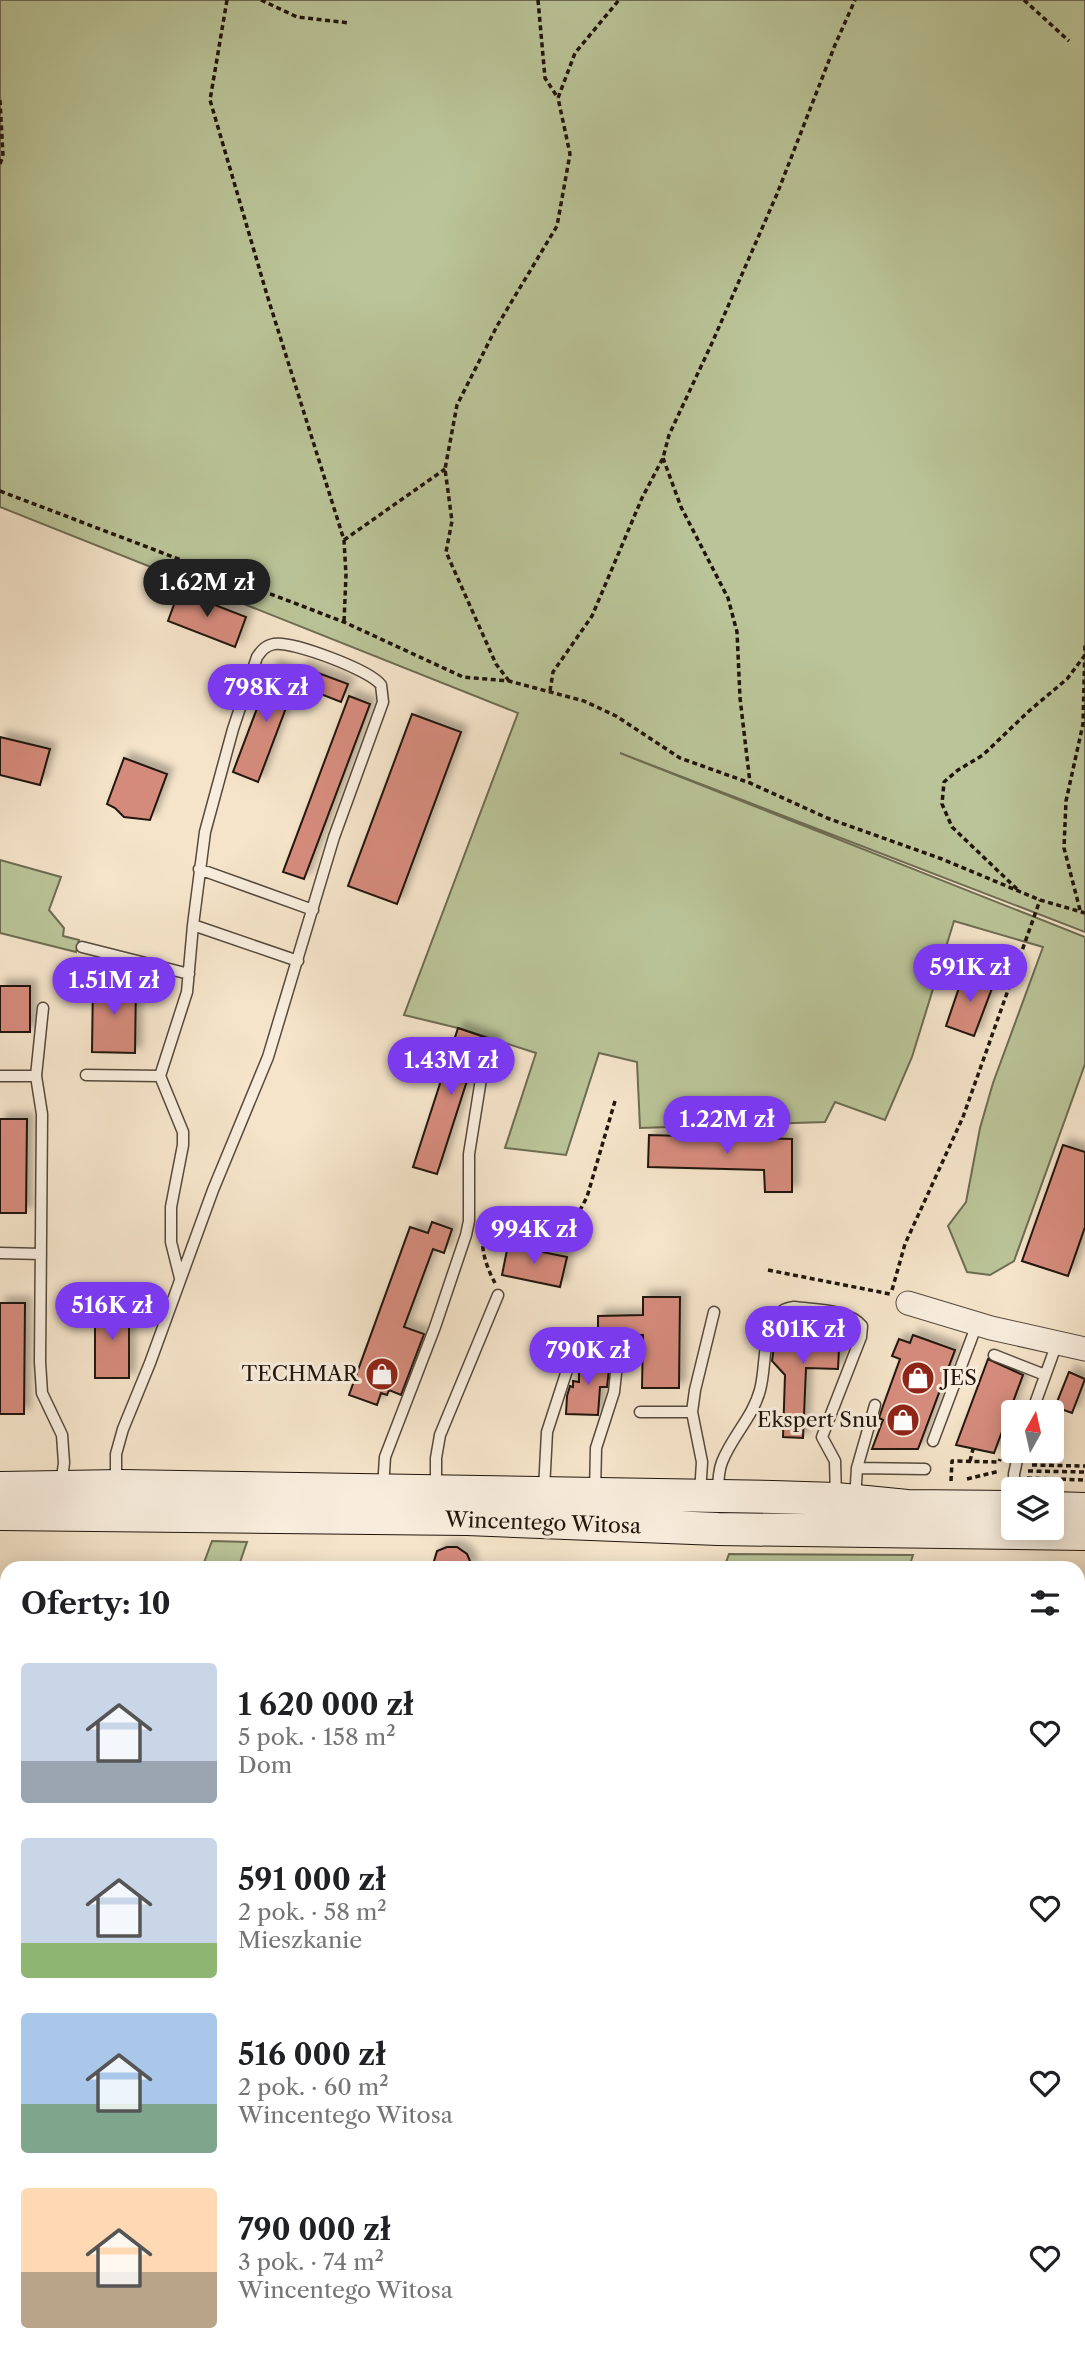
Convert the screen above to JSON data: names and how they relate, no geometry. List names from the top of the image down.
{
  "streets": {
    "main road": ["Wincentego Witosa"]
  },
  "places": {
    "shop": ["TECHMAR", "JES", "Ekspert Snu"]
  },
  "north": "top",
  "page": {
    "price": [
      "1.62M zł",
      "798K zł",
      "591K zł",
      "1.51M zł",
      "1.43M zł",
      "1.22M zł",
      "994K zł",
      "516K zł",
      "801K zł",
      "790K zł"
    ],
    "heading": "Oferty: 10",
    "list": [
      {
        "name": "1 620 000 zł",
        "note": "5 pok. · 158 m² · Dom"
      },
      {
        "name": "591 000 zł",
        "note": "2 pok. · 58 m² · Mieszkanie"
      },
      {
        "name": "516 000 zł",
        "note": "2 pok. · 60 m² · Wincentego Witosa"
      },
      {
        "name": "790 000 zł",
        "note": "3 pok. · 74 m² · Wincentego Witosa"
      }
    ]
  }
}
